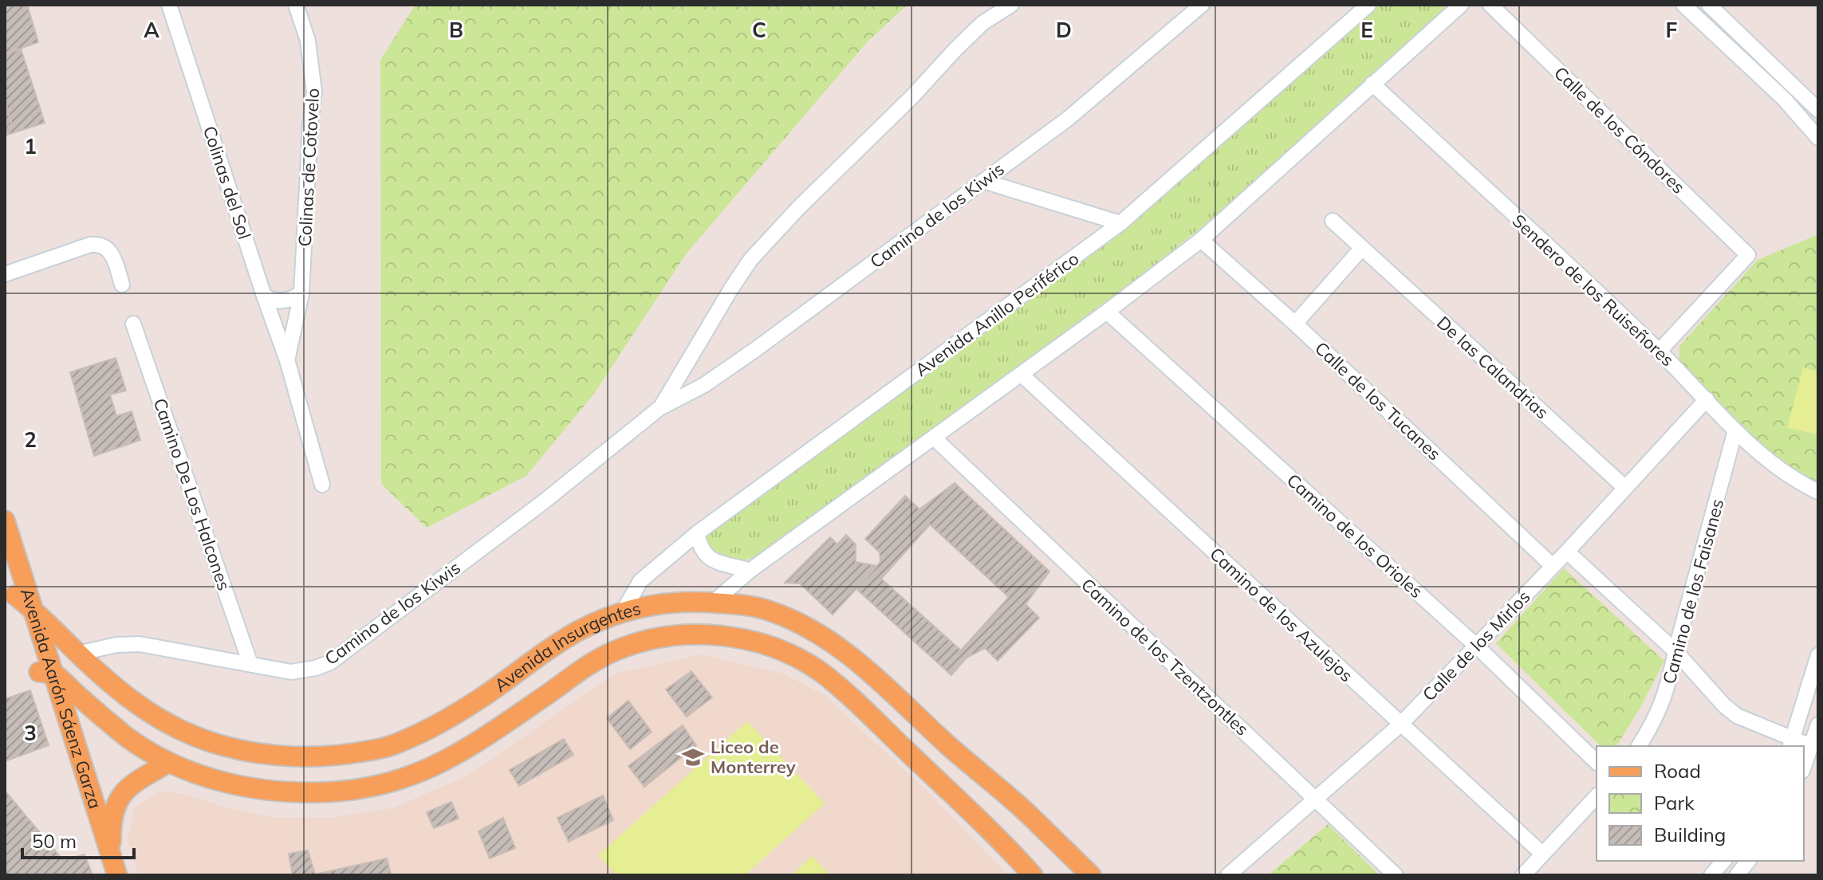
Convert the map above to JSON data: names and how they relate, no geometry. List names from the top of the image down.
{
  "streets": {
    "main road": ["Avenida Insurgentes", "Avenida Aarón Sáenz Garza"],
    "street": [
      "Calle de los Cóndores",
      "Colinas de Cotovelo",
      "Colinas del Sol",
      "Camino de los Kiwis",
      "Sendero de los Ruiseñores",
      "Avenida Anillo Periférico",
      "De las Calandrias",
      "Calle de los Tucanes",
      "Camino De Los Halcones",
      "Camino de los Orioles",
      "Camino de los Faisanes",
      "Camino de los Azulejos",
      "Calle de los Mirlos",
      "Camino de los Tzentzontles"
    ]
  },
  "crossings": [
    ["Calle de los Cóndores", "Sendero de los Ruiseñores"],
    ["Colinas de Cotovelo", "Colinas del Sol"],
    ["Camino de los Kiwis", "Camino De Los Halcones"],
    ["Camino de los Kiwis", "Avenida Insurgentes"],
    ["Sendero de los Ruiseñores", "Camino de los Faisanes"],
    ["Sendero de los Ruiseñores", "Calle de los Mirlos"],
    ["Avenida Anillo Periférico", "Avenida Insurgentes"],
    ["De las Calandrias", "Calle de los Mirlos"],
    ["Calle de los Tucanes", "Calle de los Mirlos"],
    ["Camino de los Orioles", "Calle de los Mirlos"],
    ["Camino de los Azulejos", "Calle de los Mirlos"],
    ["Calle de los Mirlos", "Camino de los Tzentzontles"],
    ["Avenida Insurgentes", "Avenida Aarón Sáenz Garza"]
  ],
  "places": {
    "school or university": ["Liceo de Monterrey"]
  },
  "legend": ["Road", "Park", "Building"],
  "scale_bar": "50 m",
  "grid": {
    "columns": [
      "A",
      "B",
      "C",
      "D",
      "E",
      "F"
    ],
    "rows": ["1", "2", "3"]
  }
}
